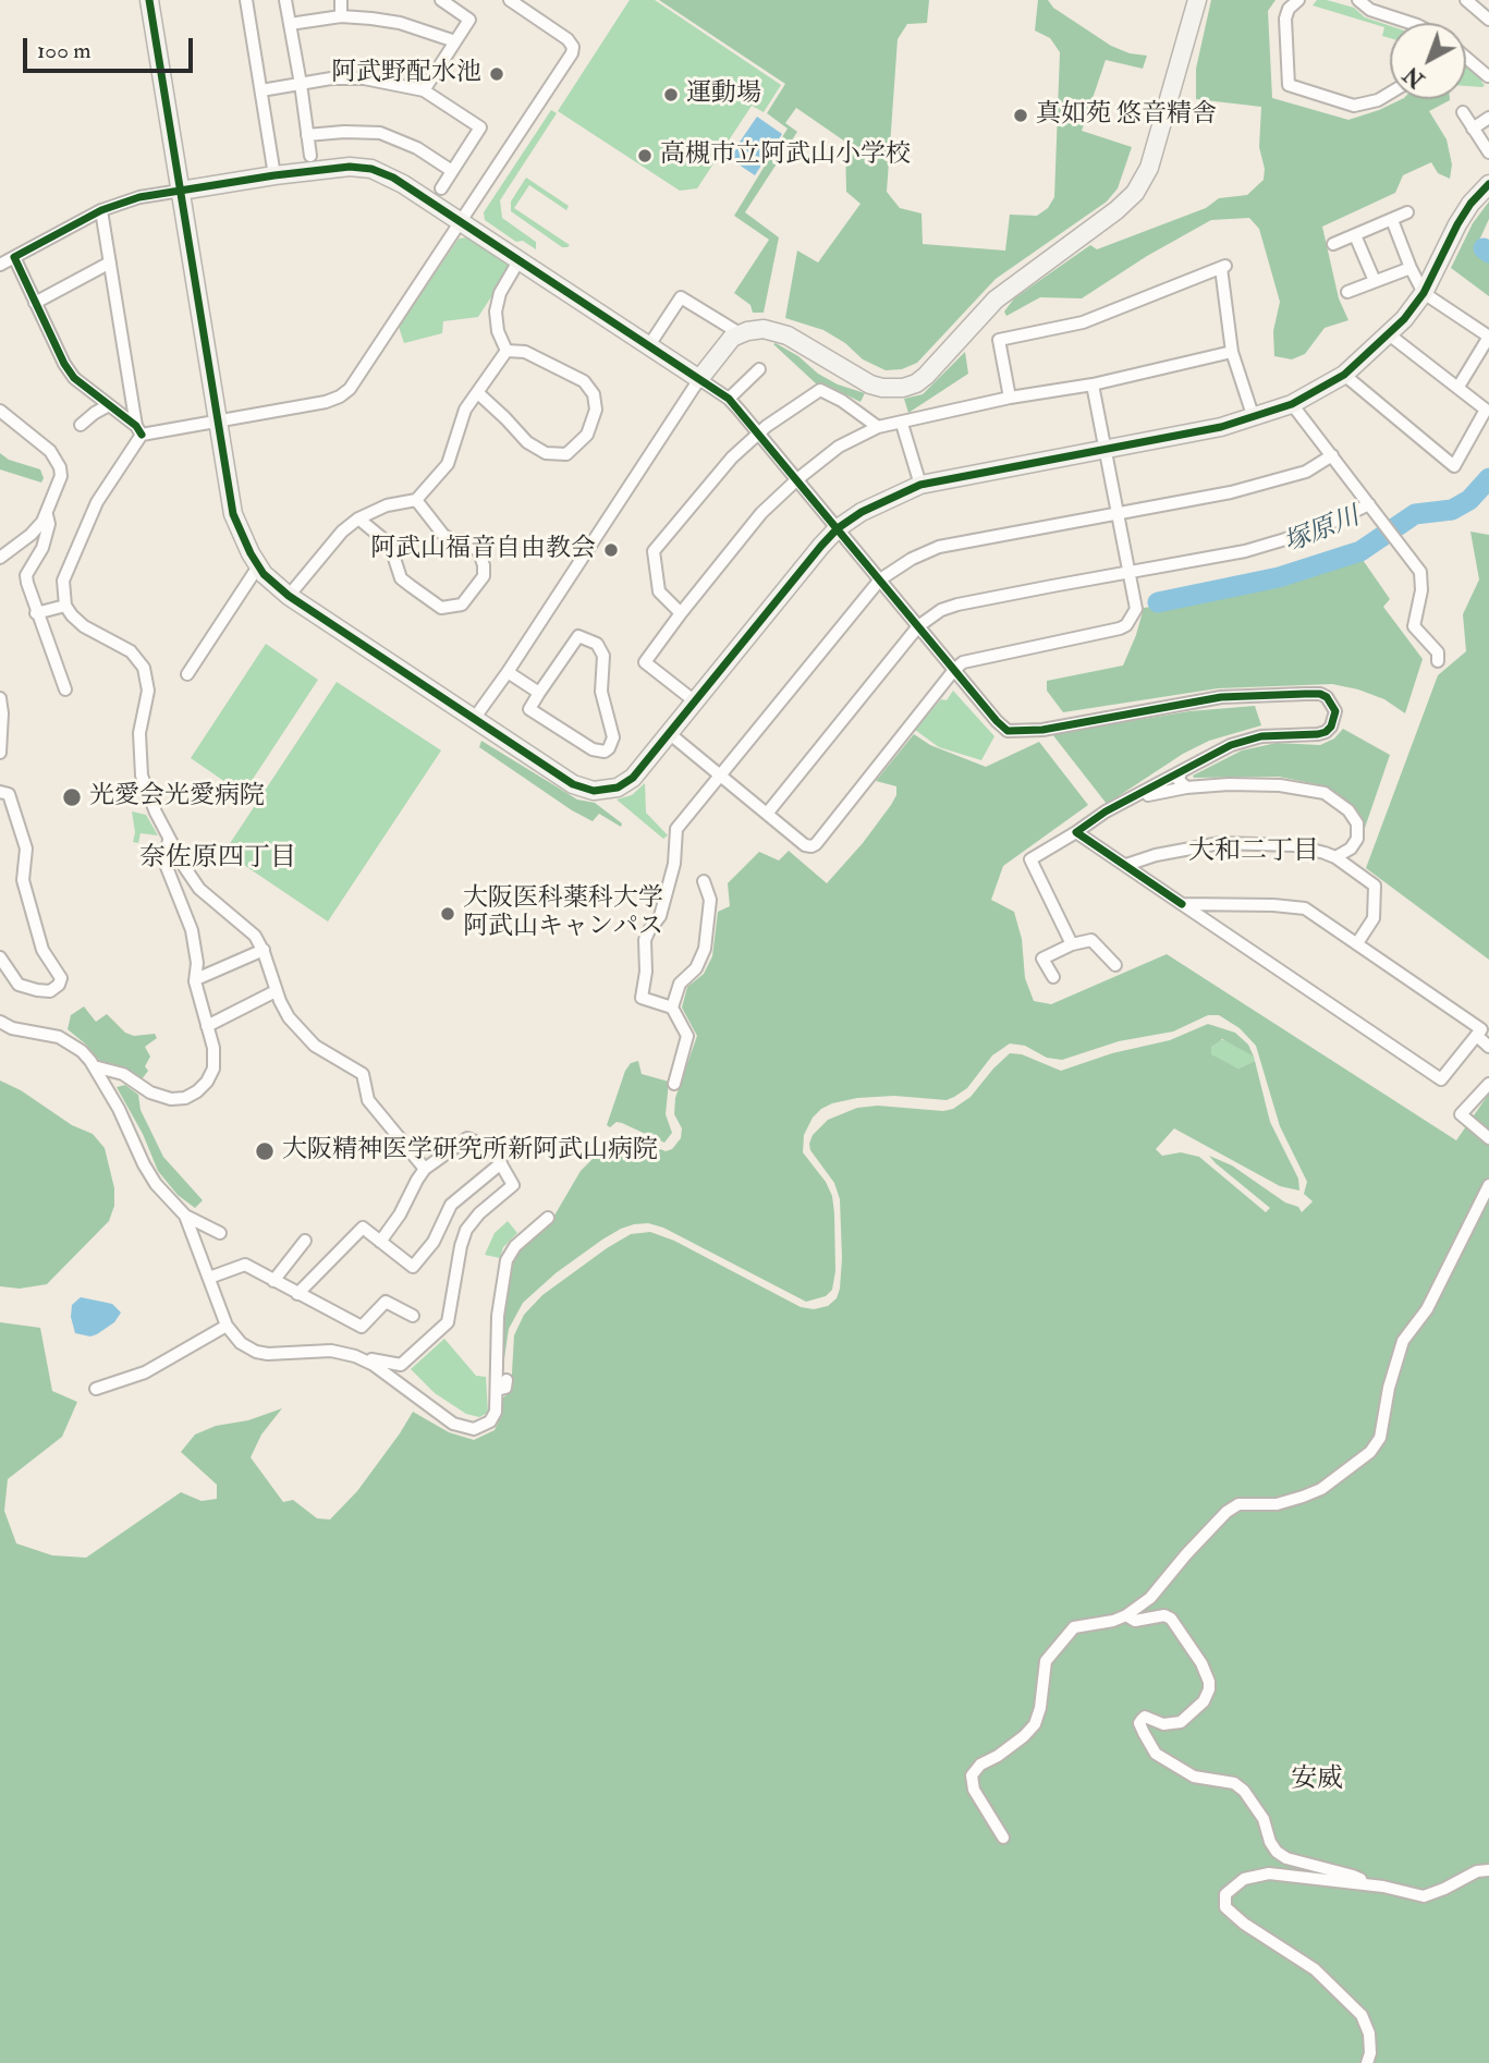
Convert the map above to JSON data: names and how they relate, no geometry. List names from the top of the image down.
{
  "districts": ["大和二丁目", "奈佐原四丁目", "安威"],
  "water": ["塚原川"],
  "places": [
    "阿武野配水池",
    "運動場",
    "真如苑 悠音精舎",
    "高槻市立阿武山小学校",
    "阿武山福音自由教会",
    "光愛会光愛病院",
    "大阪医科薬科大学 阿武山キャンパス",
    "大阪精神医学研究所新阿武山病院"
  ],
  "scale_bar": "100 m",
  "north": "bottom left"
}
